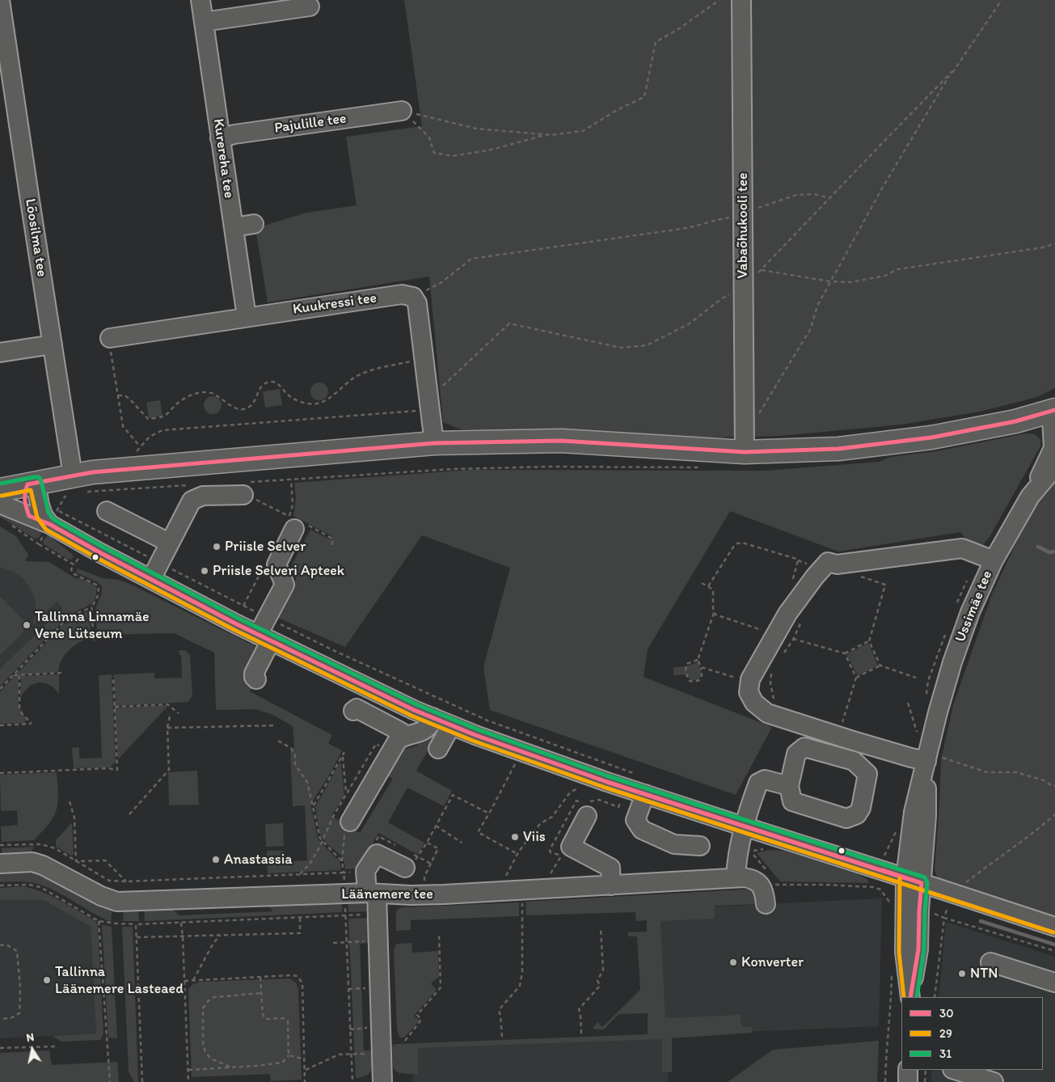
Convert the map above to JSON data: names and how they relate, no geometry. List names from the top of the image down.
{
  "streets": {
    "street": [
      "Pajulille tee",
      "Kurereha tee",
      "Vabaõhukooli tee",
      "Lõosilma tee",
      "Kuukressi tee",
      "Ussimäe tee",
      "Läänemere tee"
    ]
  },
  "crossings": [
    ["Pajulille tee", "Kurereha tee"],
    ["Kurereha tee", "Kuukressi tee"]
  ],
  "places": [
    "Priisle Selver",
    "Priisle Selveri Apteek",
    "Tallinna Linnamäe Vene Lütseum",
    "Viis",
    "Anastassia",
    "Konverter",
    "NTN",
    "Tallinna Läänemere Lasteaed"
  ],
  "lines": ["transit line 30", "transit line 31", "transit line 29"],
  "legend": ["30", "29", "31"],
  "north": "top"
}
